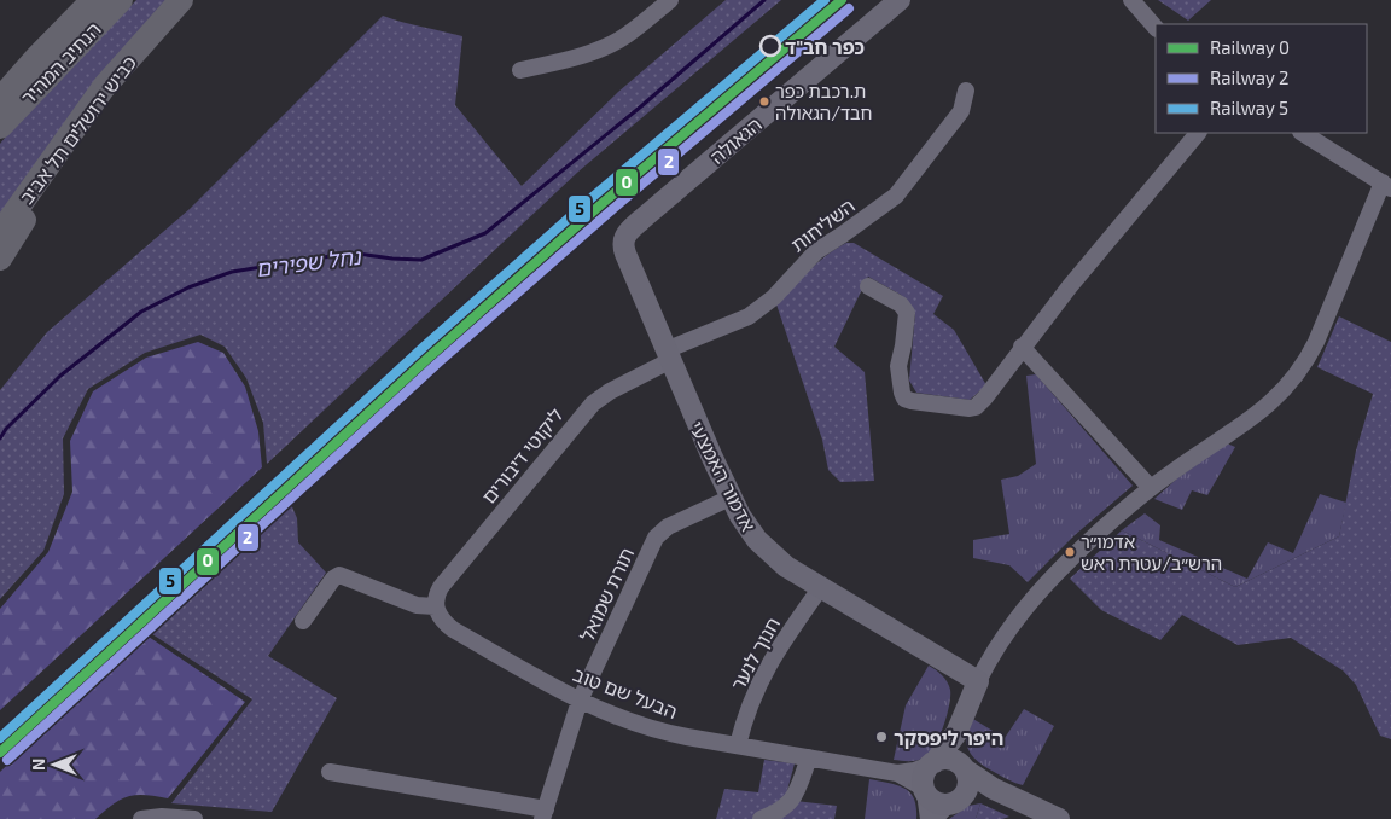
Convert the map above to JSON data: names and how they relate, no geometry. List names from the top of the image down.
{
  "streets": {
    "highway": ["הנתיב המהיר", "כביש ירושלים תל אביב"],
    "main road": ["הגאולה", "אדמור האמצעי"],
    "street": [
      "השליחות",
      "ליקוטי דיבורים",
      "תורת שמואל",
      "חנוך לנער",
      "הבעל שם טוב"
    ]
  },
  "crossings": [
    ["הגאולה", "אדמור האמצעי"],
    ["השליחות", "ליקוטי דיבורים"],
    ["השליחות", "אדמור האמצעי"],
    ["ליקוטי דיבורים", "אדמור האמצעי"],
    ["ליקוטי דיבורים", "הבעל שם טוב"],
    ["אדמור האמצעי", "תורת שמואל"],
    ["אדמור האמצעי", "חנוך לנער"],
    ["תורת שמואל", "הבעל שם טוב"],
    ["חנוך לנער", "הבעל שם טוב"]
  ],
  "water": ["נחל שפירים"],
  "places": [
    "כפר חב\"ד",
    "ת.רכבת כפר חבד/הגאולה",
    "אדמו״ר הרש״ב/עטרת ראש",
    "היפר ליפסקר"
  ],
  "lines": ["rail line 0", "rail line 5", "rail line 2"],
  "legend": ["Railway 0", "Railway 2", "Railway 5"],
  "north": "left"
}
